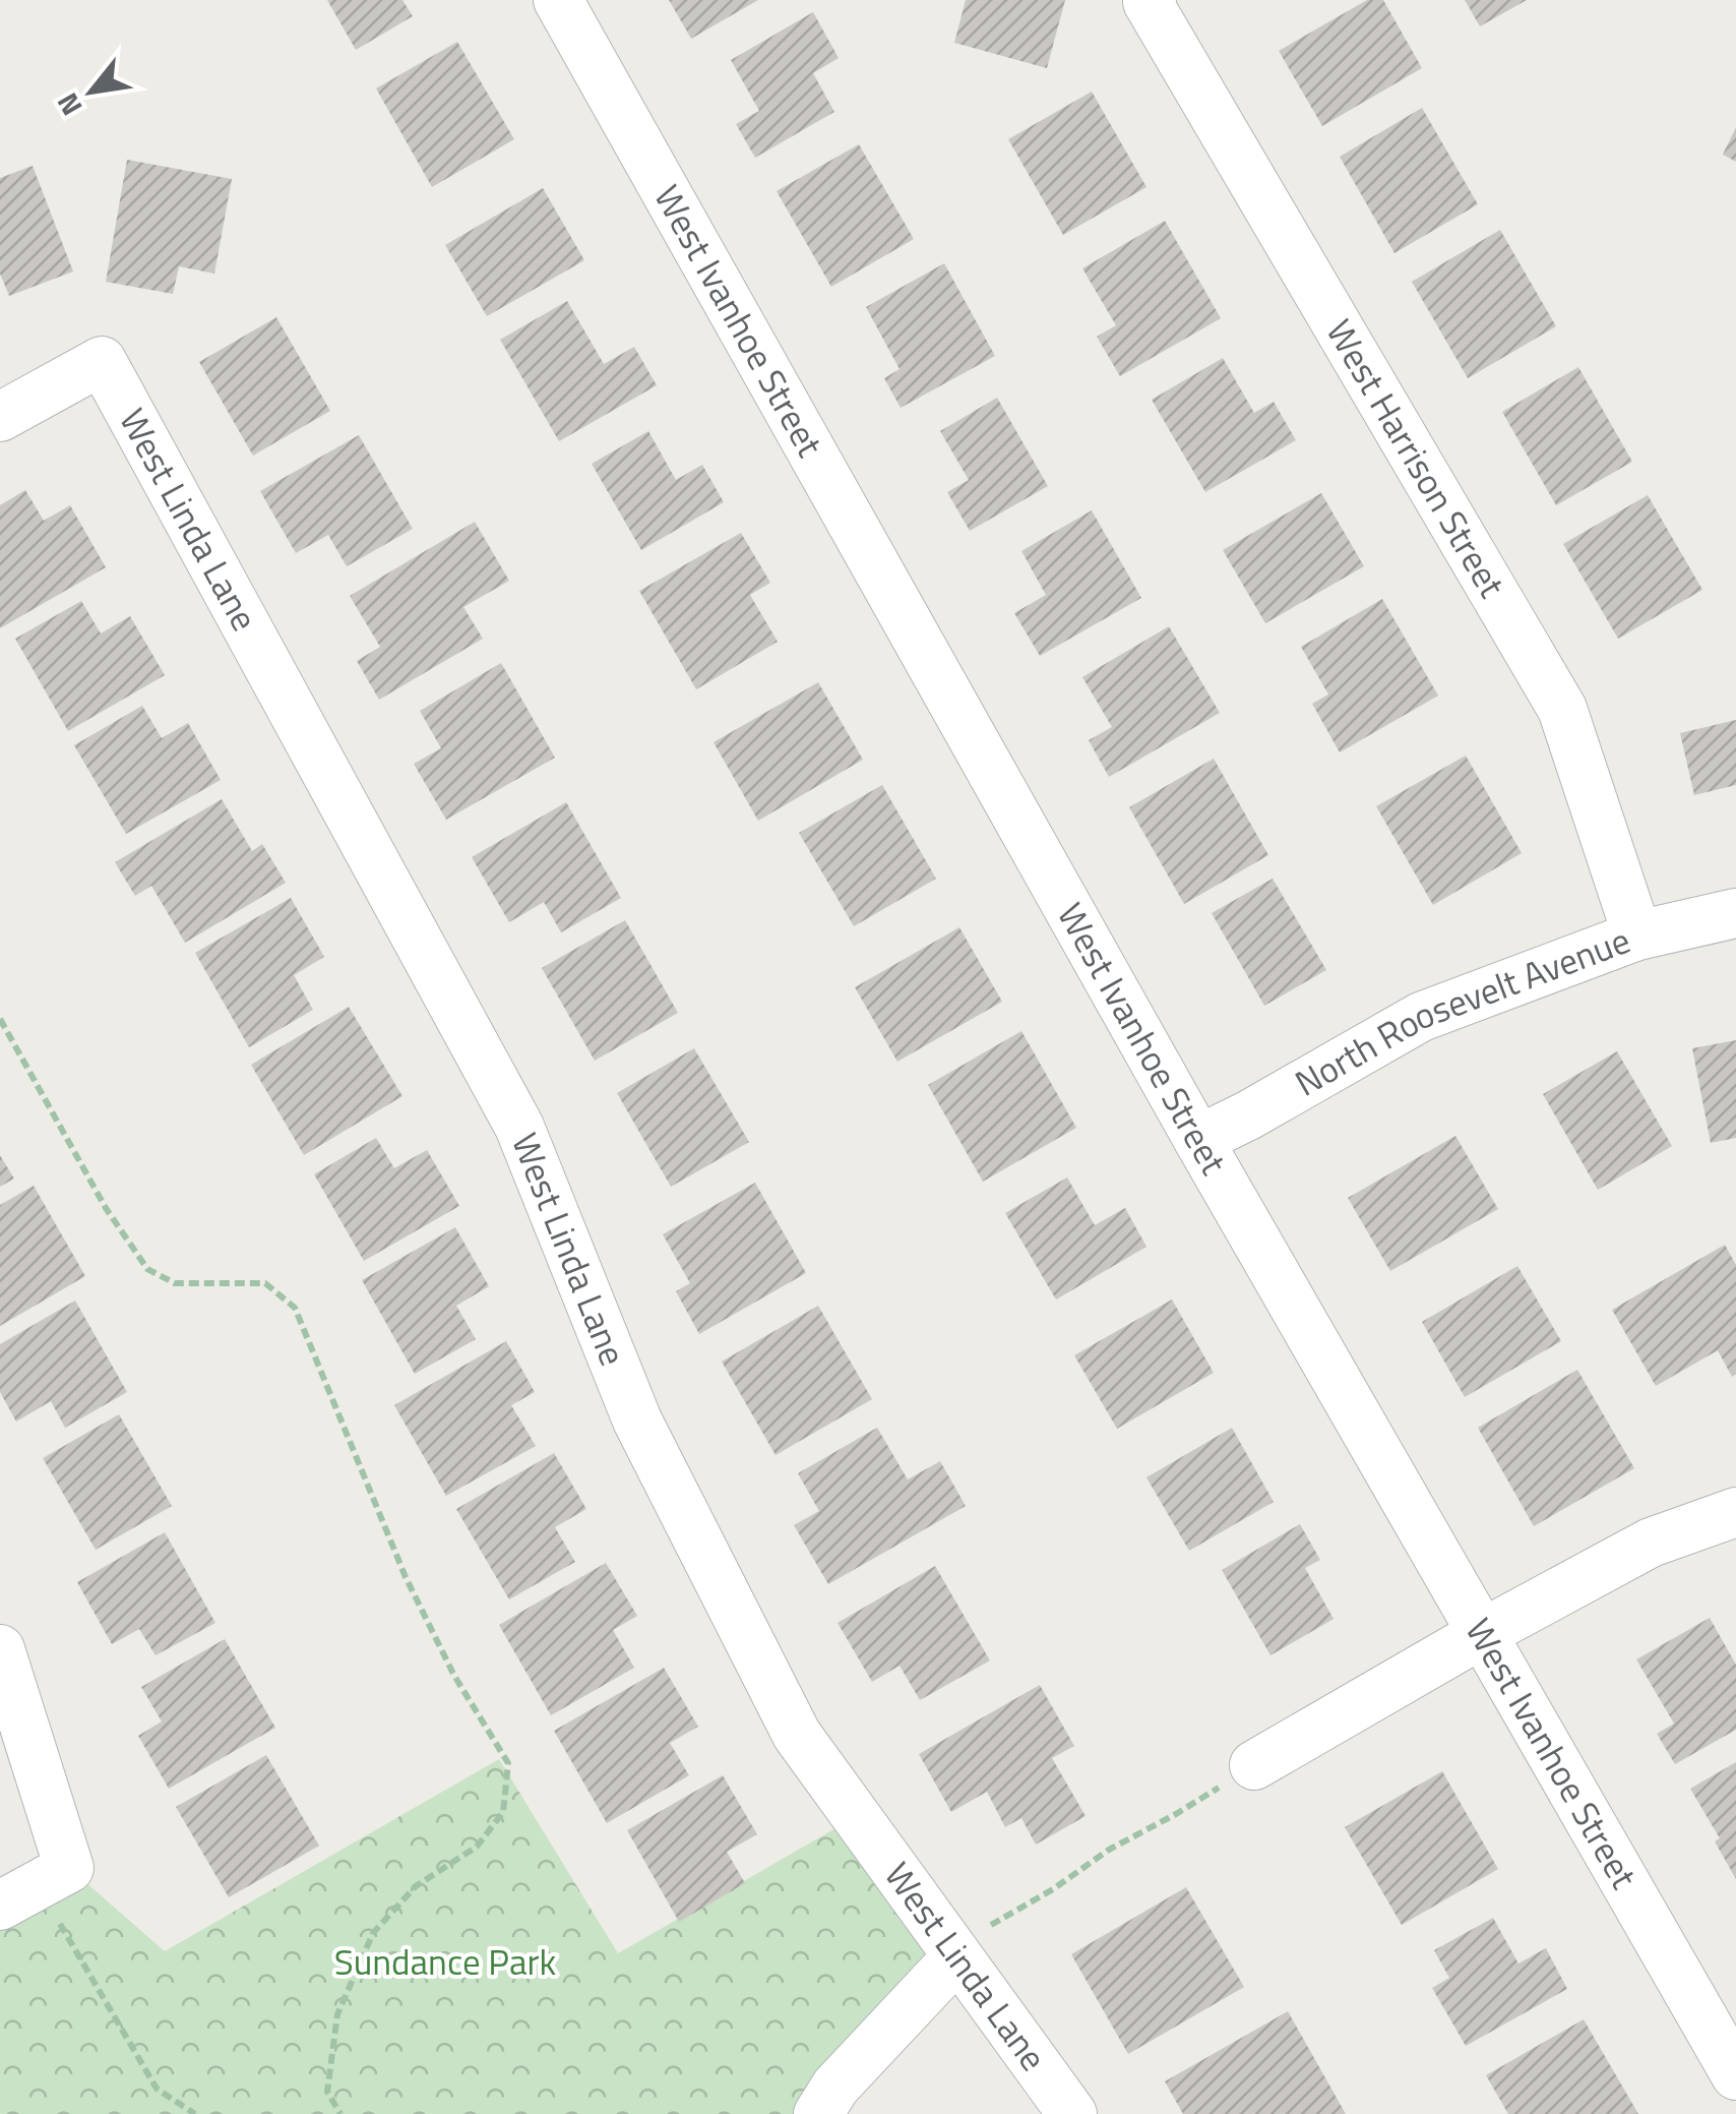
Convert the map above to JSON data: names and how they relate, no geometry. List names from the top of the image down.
{
  "streets": {
    "street": [
      "West Ivanhoe Street",
      "West Harrison Street",
      "West Linda Lane",
      "North Roosevelt Avenue"
    ]
  },
  "crossings": [
    ["West Ivanhoe Street", "North Roosevelt Avenue"],
    ["West Harrison Street", "North Roosevelt Avenue"]
  ],
  "parks": ["Sundance Park"],
  "north": "bottom left"
}
